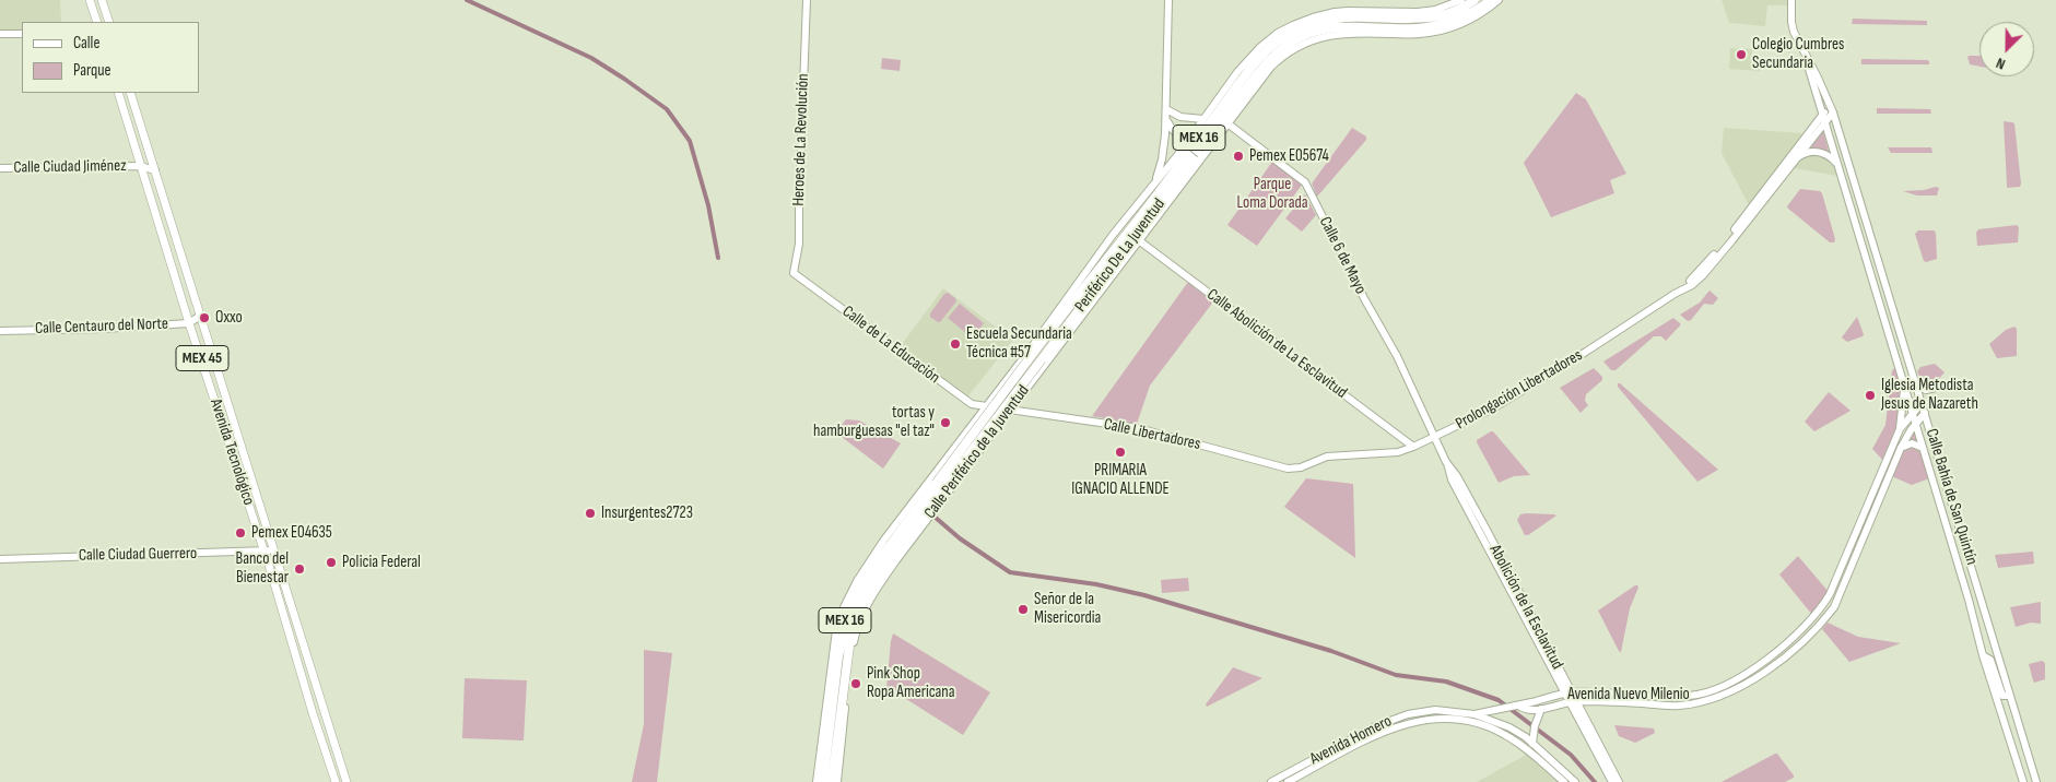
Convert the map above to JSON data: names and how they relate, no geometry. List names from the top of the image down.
{
  "streets": {
    "highway": ["MEX 16", "Periférico De La Juventud"],
    "main road": ["MEX 45", "Avenida Tecnológico"],
    "street": [
      "Heroes de La Revolución",
      "Calle Ciudad Jiménez",
      "Calle 6 de Mayo",
      "Calle Centauro del Norte",
      "Calle Abolición de La Esclavitud",
      "Calle de La Educación",
      "Prolongación Libertadores",
      "Calle Libertadores",
      "Calle Periférico de la Juventud",
      "Calle Bahía de San Quintín",
      "Calle Ciudad Guerrero",
      "Abolición de la Esclavitud",
      "Avenida Nuevo Milenio",
      "Avenida Homero"
    ]
  },
  "crossings": [
    ["Heroes de La Revolución", "Calle de La Educación"],
    ["Calle Ciudad Jiménez", "Avenida Tecnológico"],
    ["Periférico De La Juventud", "Calle Periférico de la Juventud"],
    ["Calle 6 de Mayo", "Prolongación Libertadores"],
    ["Calle 6 de Mayo", "Calle Periférico de la Juventud"],
    ["Calle 6 de Mayo", "Abolición de la Esclavitud"],
    ["Calle Centauro del Norte", "Avenida Tecnológico"],
    ["Calle Abolición de La Esclavitud", "Prolongación Libertadores"],
    ["Calle Abolición de La Esclavitud", "Calle Periférico de la Juventud"],
    ["Calle de La Educación", "Calle Libertadores"],
    ["Calle de La Educación", "Calle Periférico de la Juventud"],
    ["Prolongación Libertadores", "Calle Libertadores"],
    ["Prolongación Libertadores", "Calle Bahía de San Quintín"],
    ["Prolongación Libertadores", "Abolición de la Esclavitud"],
    ["Calle Libertadores", "Calle Periférico de la Juventud"],
    ["Avenida Tecnológico", "Calle Ciudad Guerrero"],
    ["Calle Bahía de San Quintín", "Avenida Nuevo Milenio"],
    ["Abolición de la Esclavitud", "Avenida Nuevo Milenio"],
    ["Avenida Nuevo Milenio", "Avenida Homero"]
  ],
  "parks": ["Parque Loma Dorada"],
  "places": [
    "Colegio Cumbres Secundaria",
    "Pemex E05674",
    "Oxxo",
    "Escuela Secundaria Técnica #57",
    "Iglesia Metodista Jesus de Nazareth",
    "tortas y hamburguesas \"el taz\"",
    "PRIMARIA IGNACIO ALLENDE",
    "Insurgentes2723",
    "Pemex E04635",
    "Policia Federal",
    "Banco del Bienestar",
    "Señor de la Misericordia",
    "Pink Shop Ropa Americana"
  ],
  "legend": ["Calle", "Parque"],
  "north": "bottom left"
}
